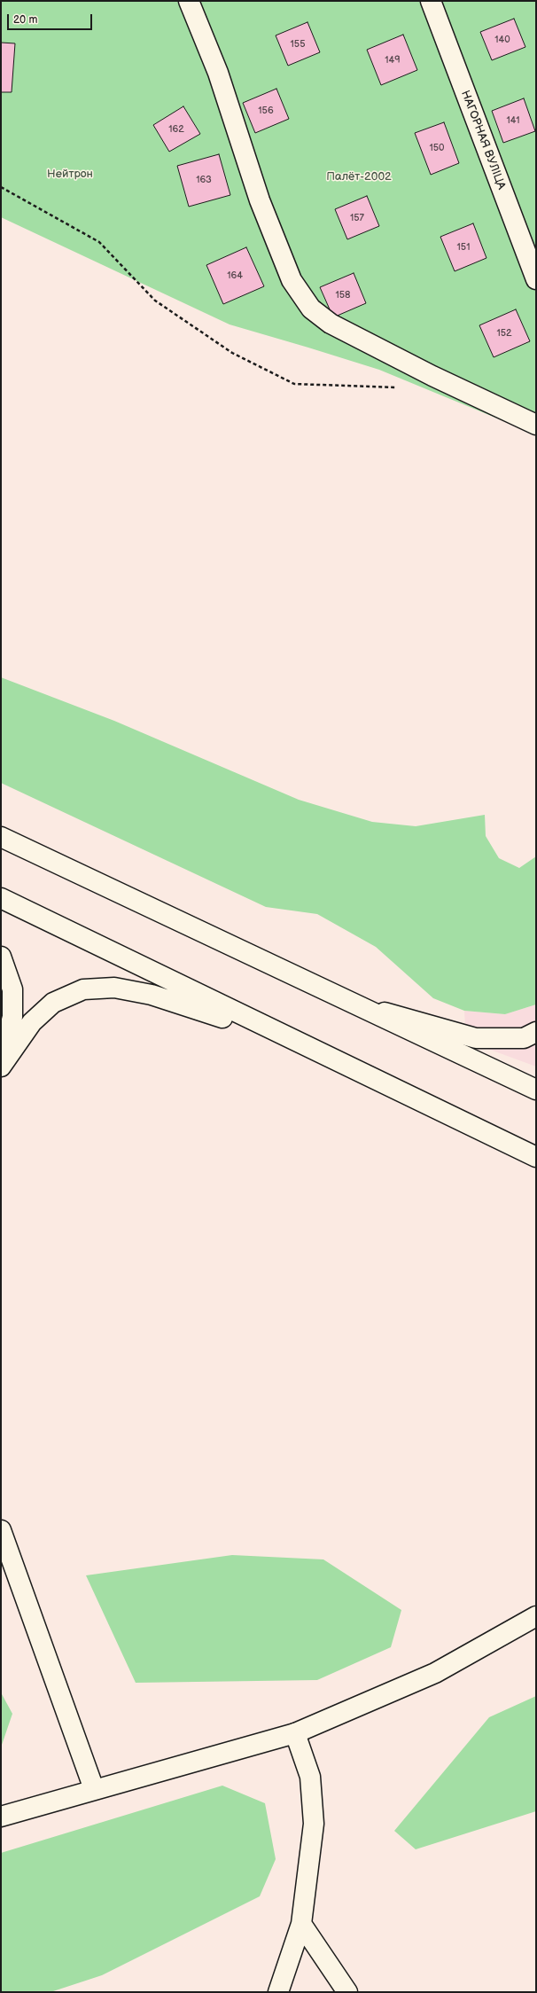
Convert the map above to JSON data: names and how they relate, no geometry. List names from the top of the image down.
{
  "streets": {
    "main road": ["НАГОРНАЯ ВУЛІЦА"]
  },
  "parks": ["Нейтрон", "Палёт-2002"],
  "house_numbers": [
    "140",
    "155",
    "149",
    "156",
    "141",
    "162",
    "150",
    "163",
    "157",
    "151",
    "164",
    "158",
    "152"
  ],
  "scale_bar": "20 m"
}
